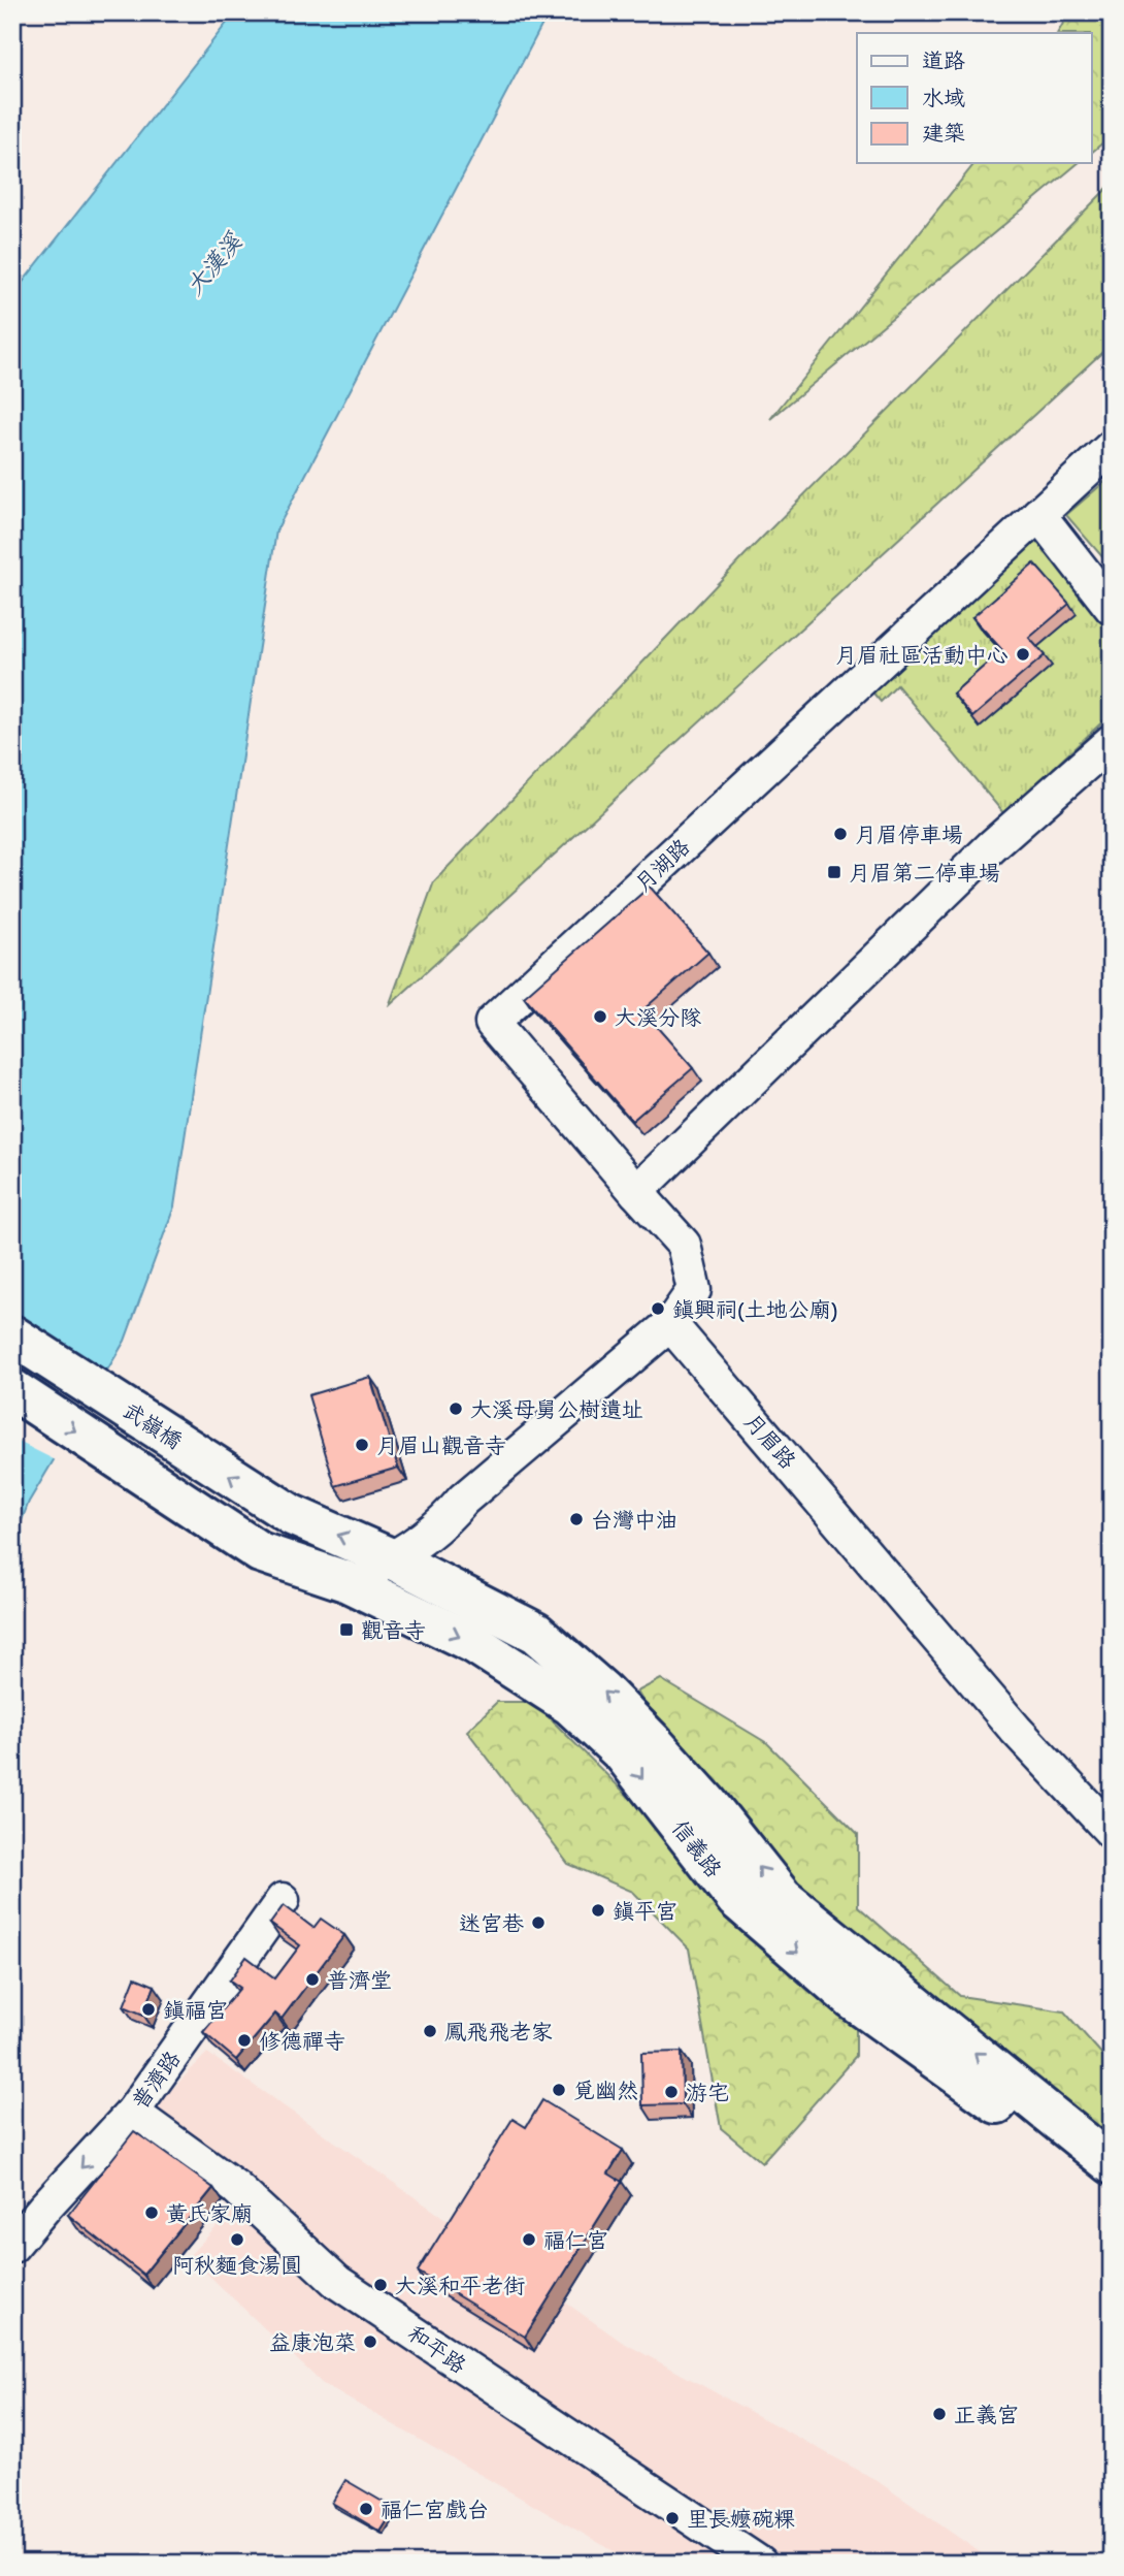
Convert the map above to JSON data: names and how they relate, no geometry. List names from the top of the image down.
{
  "streets": {
    "main road": ["武嶺橋", "信義路"],
    "street": [
      "月湖路",
      "月眉路",
      "普濟路",
      "和平路"
    ]
  },
  "crossings": [
    ["月湖路", "月眉路"],
    ["武嶺橋", "信義路"],
    ["普濟路", "和平路"]
  ],
  "one_way": ["武嶺橋", "普濟路"],
  "water": ["大漢溪"],
  "places": {
    "other": [
      "月眉社區活動中心",
      "月眉停車場",
      "大溪分隊",
      "鎮興祠(土地公廟)",
      "大溪母舅公樹遺址",
      "月眉山觀音寺",
      "台灣中油",
      "鎮平宮",
      "迷宮巷",
      "普濟堂",
      "鎮福宮",
      "鳳飛飛老家",
      "修德禪寺",
      "覓幽然",
      "游宅",
      "黃氏家廟",
      "阿秋麵食湯圓",
      "福仁宮",
      "大溪和平老街",
      "益康泡菜",
      "正義宮",
      "福仁宮戲台",
      "里長嬤碗粿"
    ],
    "transit": ["月眉第二停車場", "觀音寺"]
  },
  "legend": ["道路", "水域", "建築"]
}
